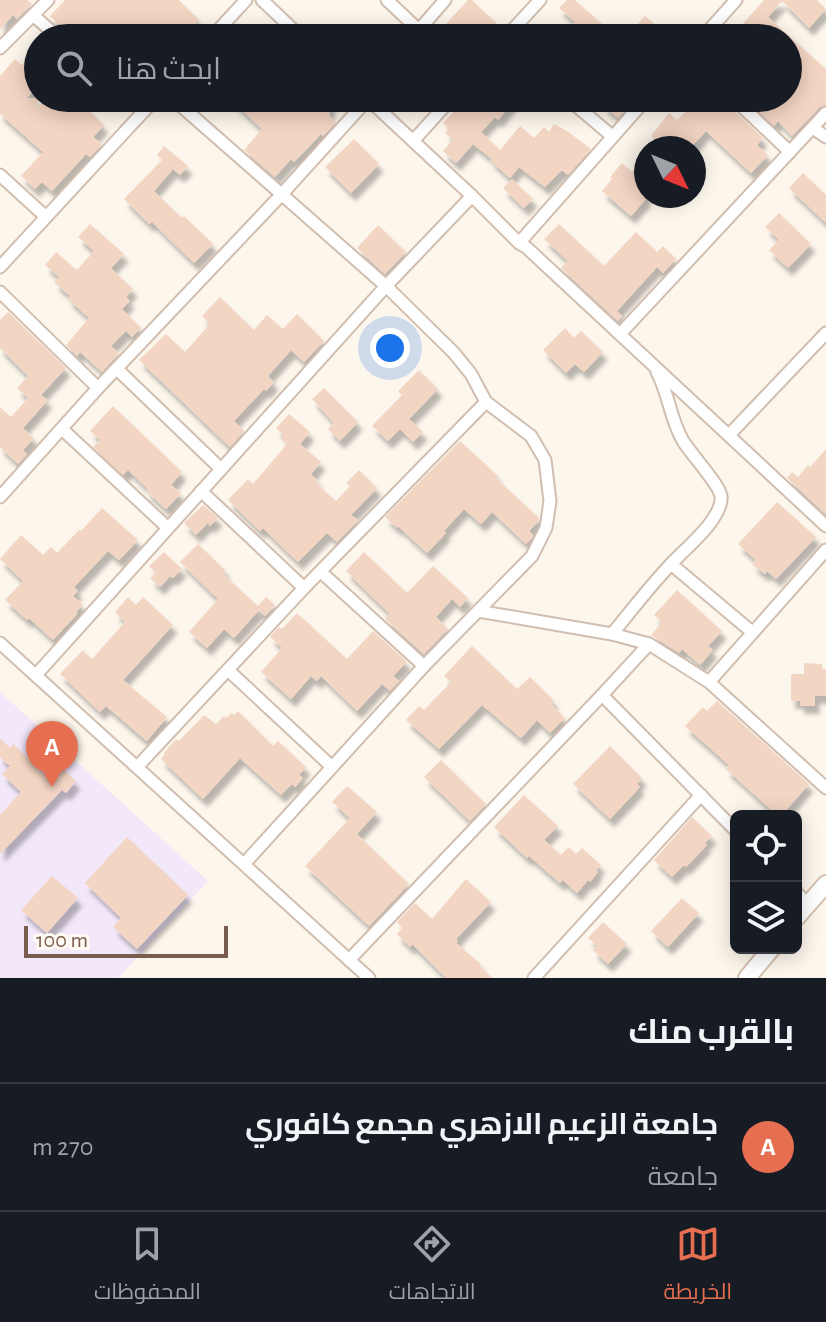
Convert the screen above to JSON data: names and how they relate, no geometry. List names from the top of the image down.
{
  "scale_bar": "100 m",
  "north": "bottom right",
  "page": {
    "search": "ابحث هنا",
    "pins": "A",
    "scale": "100 m",
    "heading": "بالقرب منك",
    "list": [
      {
        "mark": "A",
        "name": "جامعة الزعيم الازهري مجمع كافوري",
        "note": "جامعة",
        "value": "270 m"
      }
    ],
    "nav": ["الخريطة", "الاتجاهات", "المحفوظات"]
  }
}
